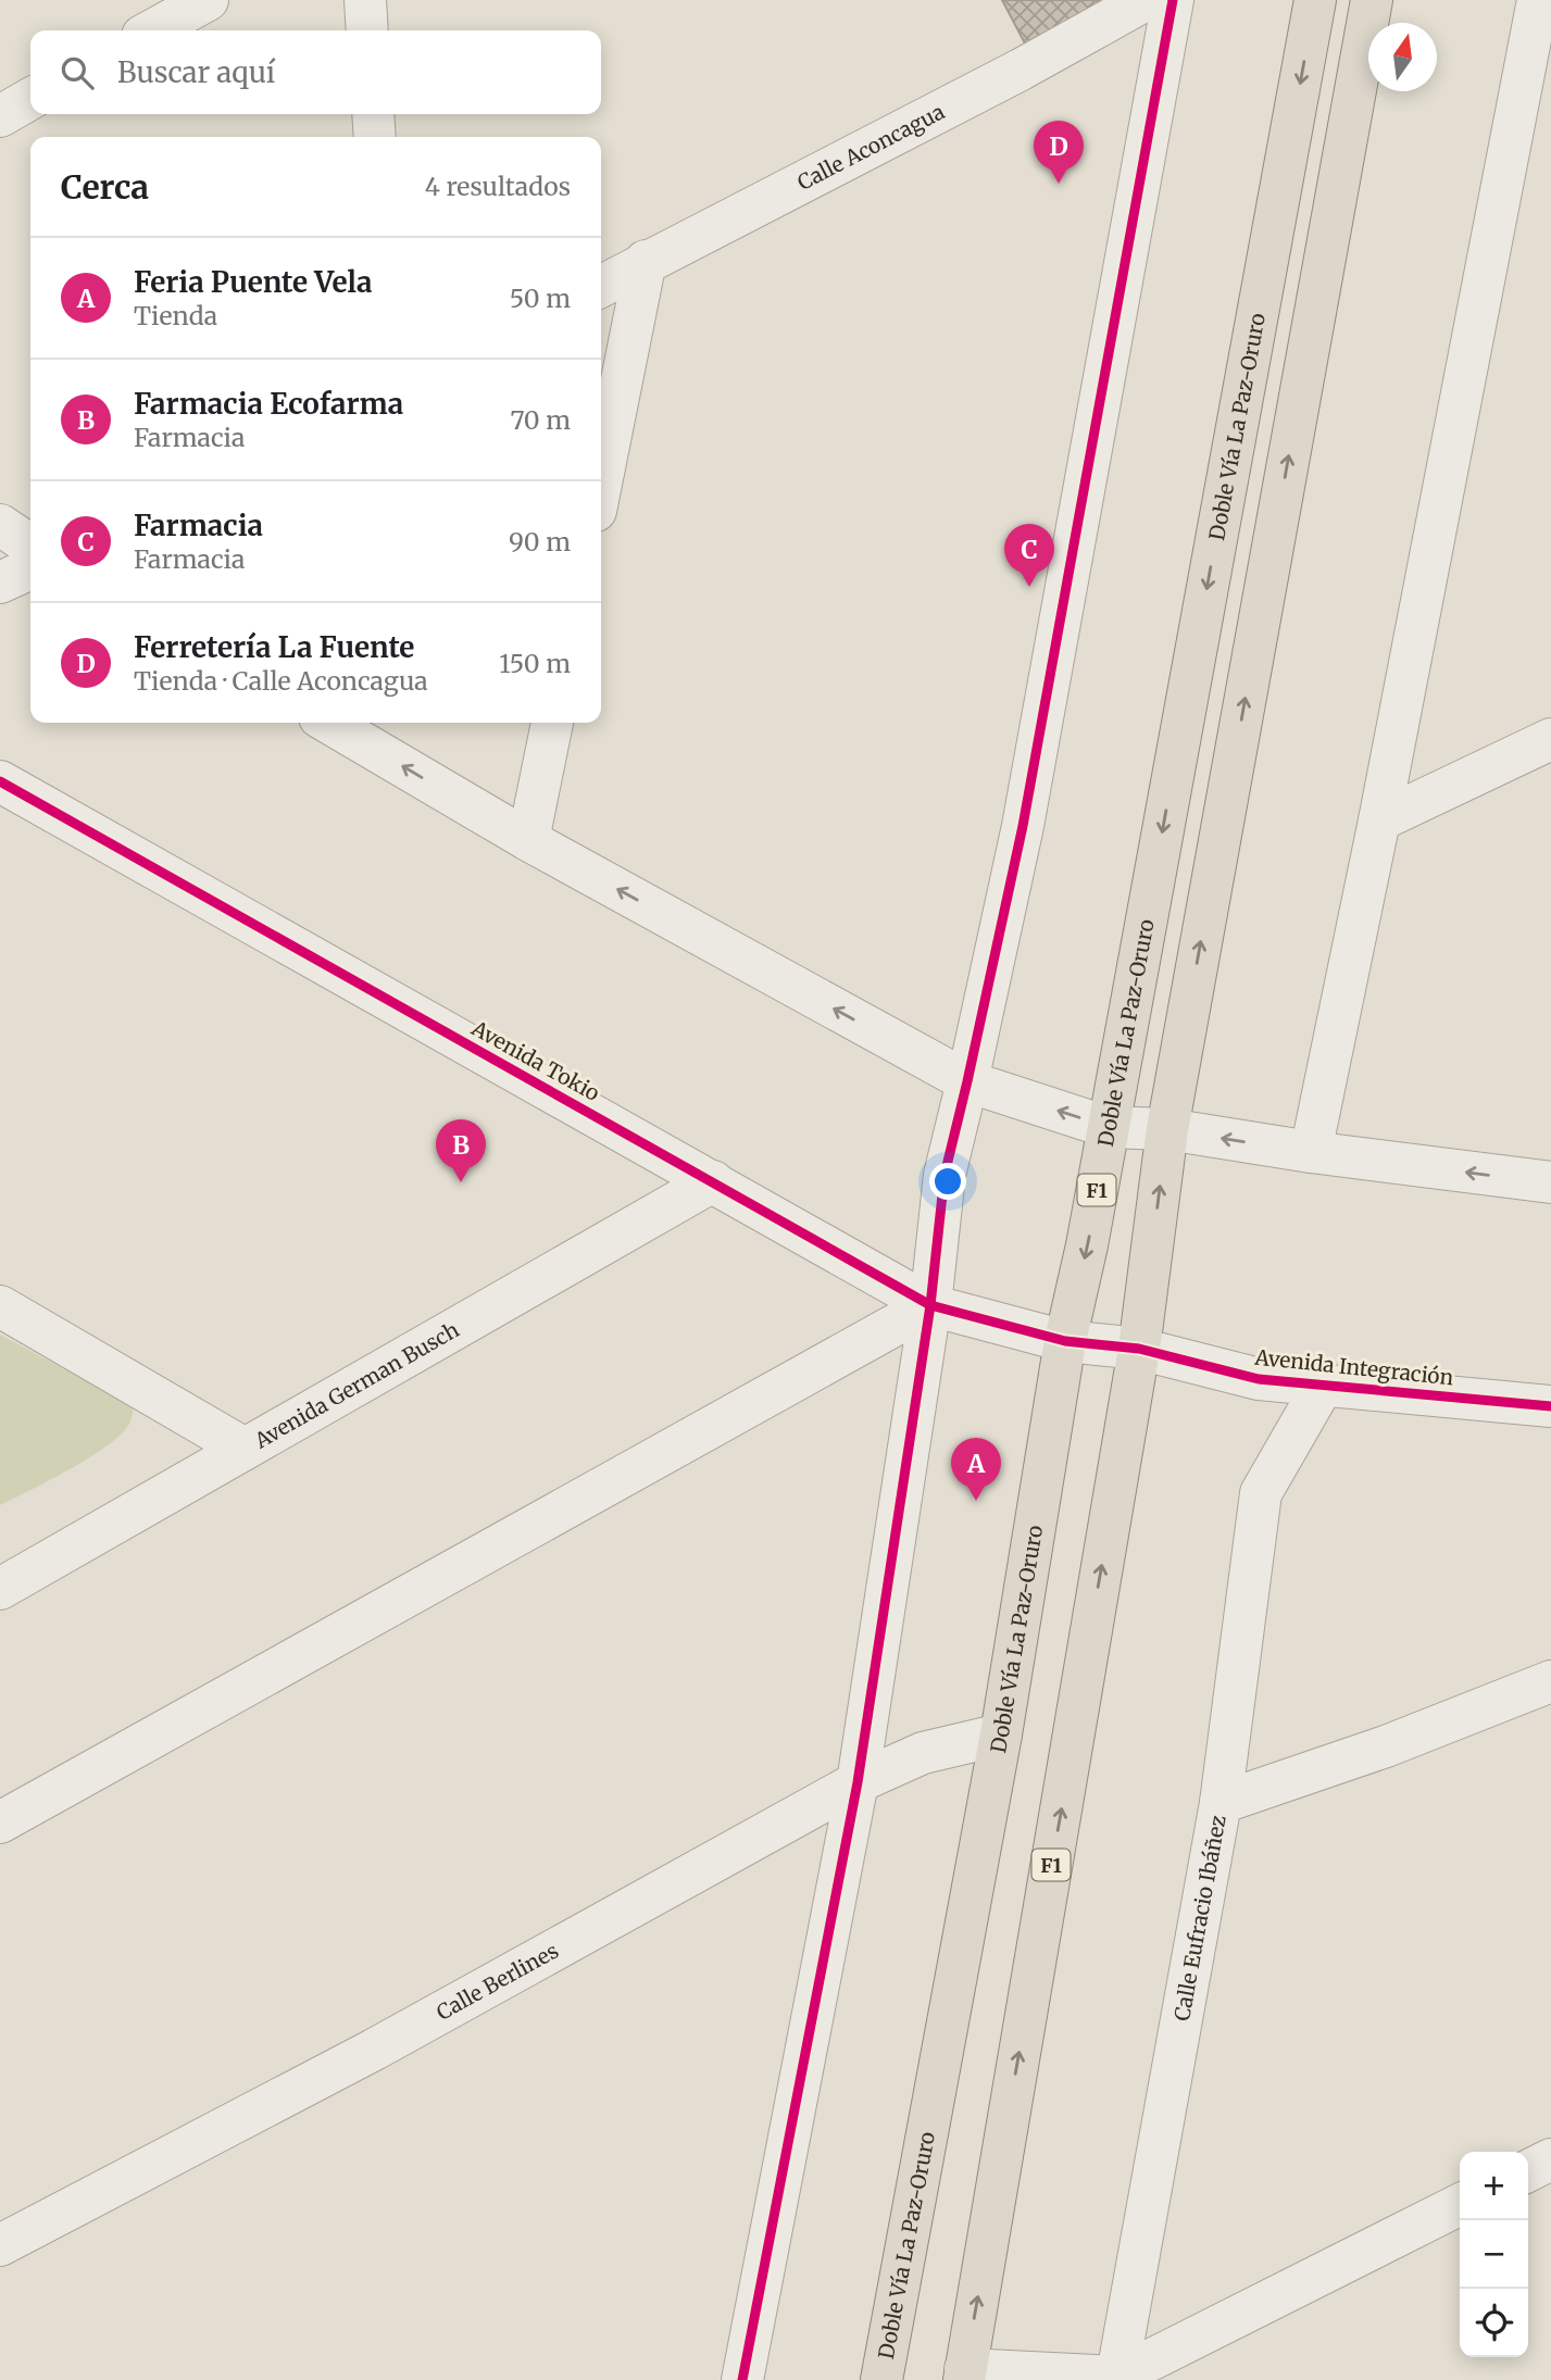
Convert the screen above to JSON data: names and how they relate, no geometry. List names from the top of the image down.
{
  "streets": {
    "highway": ["Doble Vía La Paz-Oruro", "F1"],
    "street": [
      "Calle Aconcagua",
      "Avenida Tokio",
      "Avenida Integración",
      "Avenida German Busch",
      "Calle Eufracio Ibáñez",
      "Calle Berlines"
    ]
  },
  "crossings": [
    ["Doble Vía La Paz-Oruro", "Avenida Tokio"],
    ["Doble Vía La Paz-Oruro", "Avenida Integración"],
    ["Doble Vía La Paz-Oruro", "Calle Berlines"],
    ["Avenida Tokio", "Avenida Integración"],
    ["Avenida Tokio", "Avenida German Busch"],
    ["F1", "Avenida Integración"]
  ],
  "north": "top",
  "page": {
    "search": "Buscar aquí",
    "pins": [
      "D",
      "C",
      "B",
      "A"
    ],
    "heading": ["Cerca", "4 resultados"],
    "list": [
      {
        "mark": "A",
        "name": "Feria Puente Vela",
        "note": "Tienda",
        "value": "50 m"
      },
      {
        "mark": "B",
        "name": "Farmacia Ecofarma",
        "note": "Farmacia",
        "value": "70 m"
      },
      {
        "mark": "C",
        "name": "Farmacia",
        "note": "Farmacia",
        "value": "90 m"
      },
      {
        "mark": "D",
        "name": "Ferretería La Fuente",
        "note": "Tienda · Calle Aconcagua",
        "value": "150 m"
      }
    ],
    "map_buttons": ["+", "−"]
  }
}
